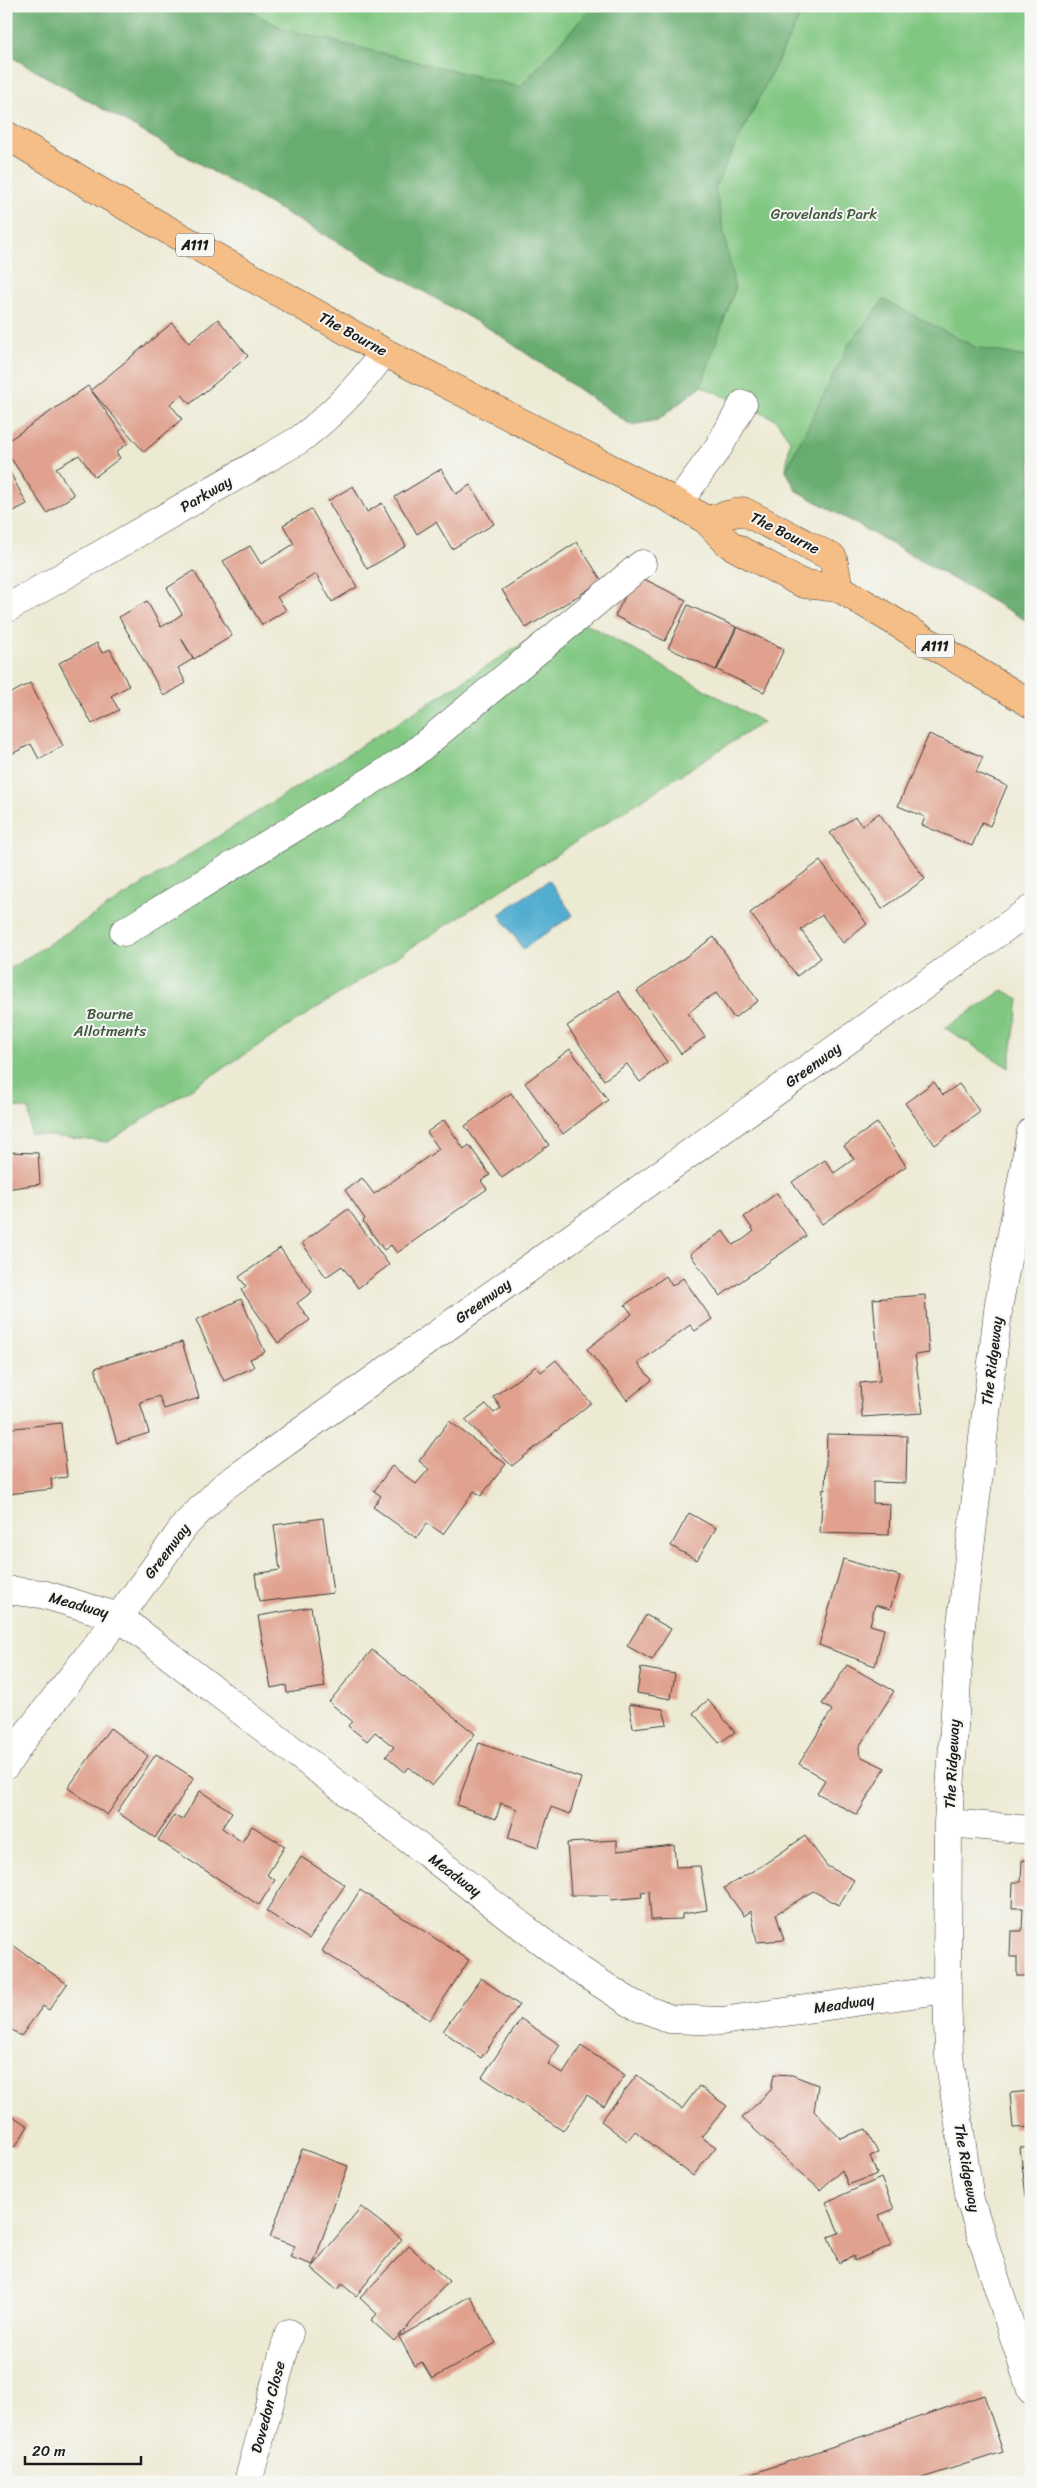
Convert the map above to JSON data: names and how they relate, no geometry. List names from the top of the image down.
{
  "streets": {
    "main road": ["A111", "The Bourne"],
    "street": [
      "Parkway",
      "Greenway",
      "The Ridgeway",
      "Meadway",
      "Dovedon Close"
    ]
  },
  "crossings": [
    ["The Bourne", "Parkway"],
    ["Greenway", "Meadway"],
    ["The Ridgeway", "Meadway"]
  ],
  "parks": ["Grovelands Park", "Bourne Allotments"],
  "scale_bar": "20 m"
}
